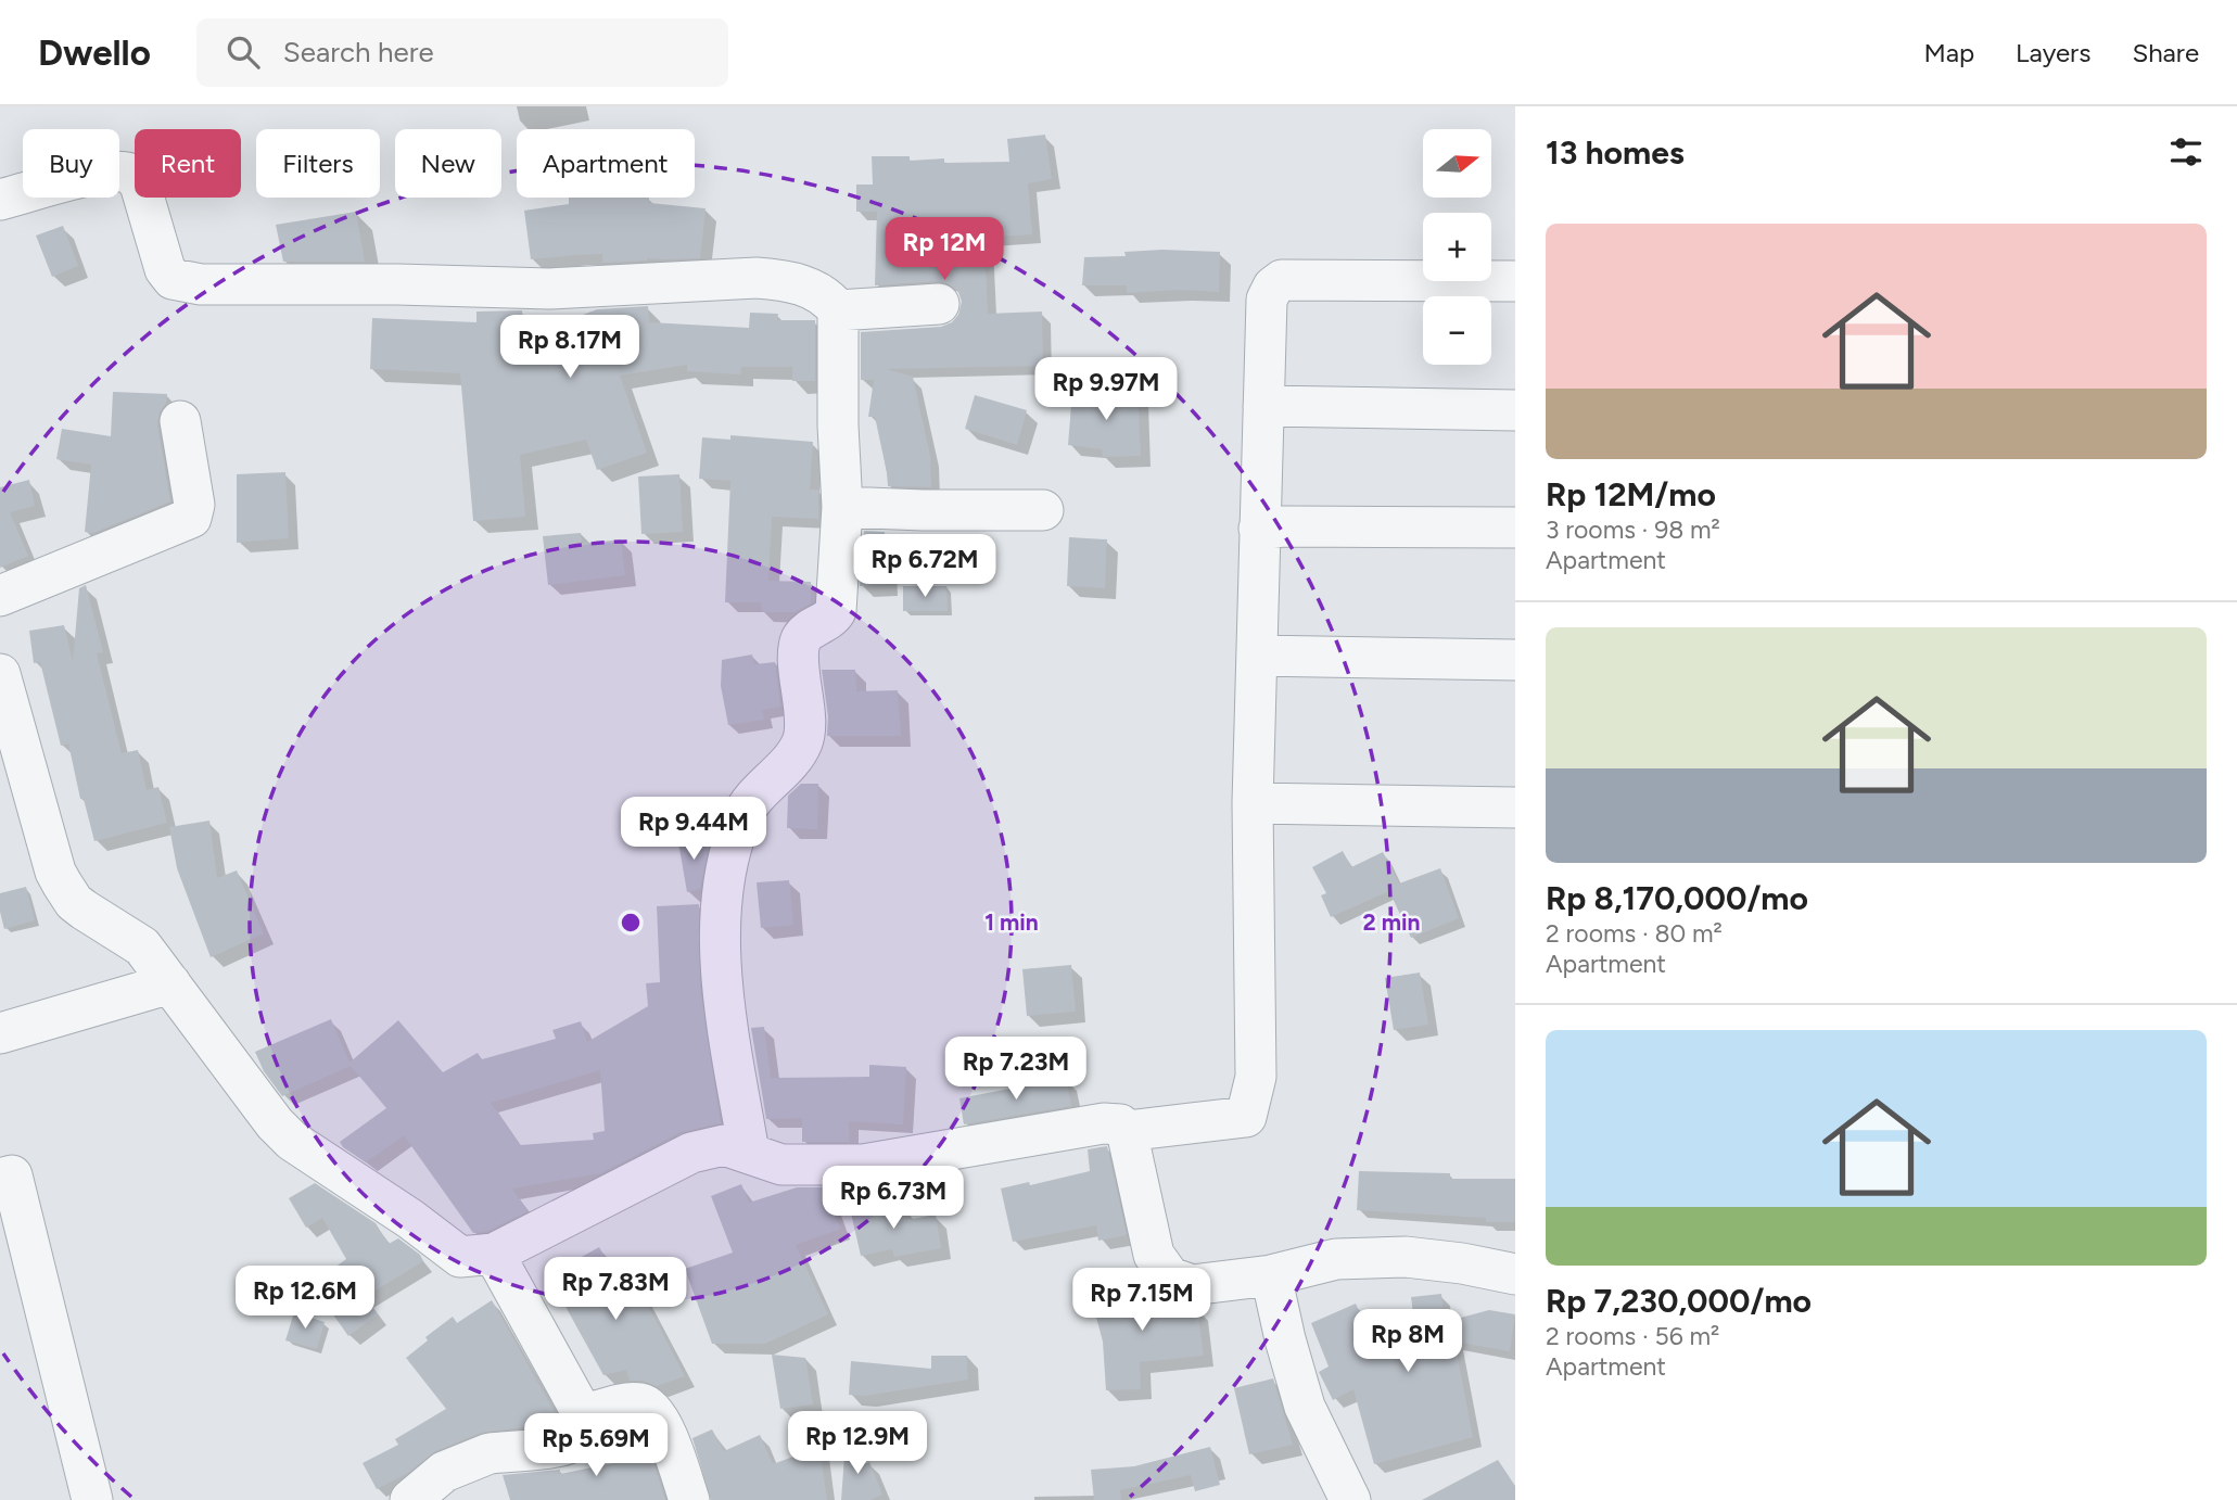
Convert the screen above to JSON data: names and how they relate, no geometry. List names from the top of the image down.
{
  "north": "right",
  "page": {
    "header": "Dwello",
    "search": "Search here",
    "nav": ["Map", "Layers", "Share"],
    "heading": "13 homes",
    "map_buttons": ["+", "−"],
    "chip": [
      "Buy",
      "Rent",
      "Filters",
      "New",
      "Apartment"
    ],
    "list": [
      {
        "name": "Rp 12M/mo",
        "note": "3 rooms · 98 m² · Apartment"
      },
      {
        "name": "Rp 8,170,000/mo",
        "note": "2 rooms · 80 m² · Apartment"
      },
      {
        "name": "Rp 7,230,000/mo",
        "note": "2 rooms · 56 m² · Apartment"
      }
    ],
    "price": [
      "Rp 12M",
      "Rp 8.17M",
      "Rp 9.97M",
      "Rp 6.72M",
      "Rp 9.44M",
      "Rp 7.23M",
      "Rp 6.73M",
      "Rp 7.83M",
      "Rp 12.6M",
      "Rp 7.15M",
      "Rp 8M",
      "Rp 12.9M",
      "Rp 5.69M"
    ]
  },
  "rings": ["1 min", "2 min"]
}
